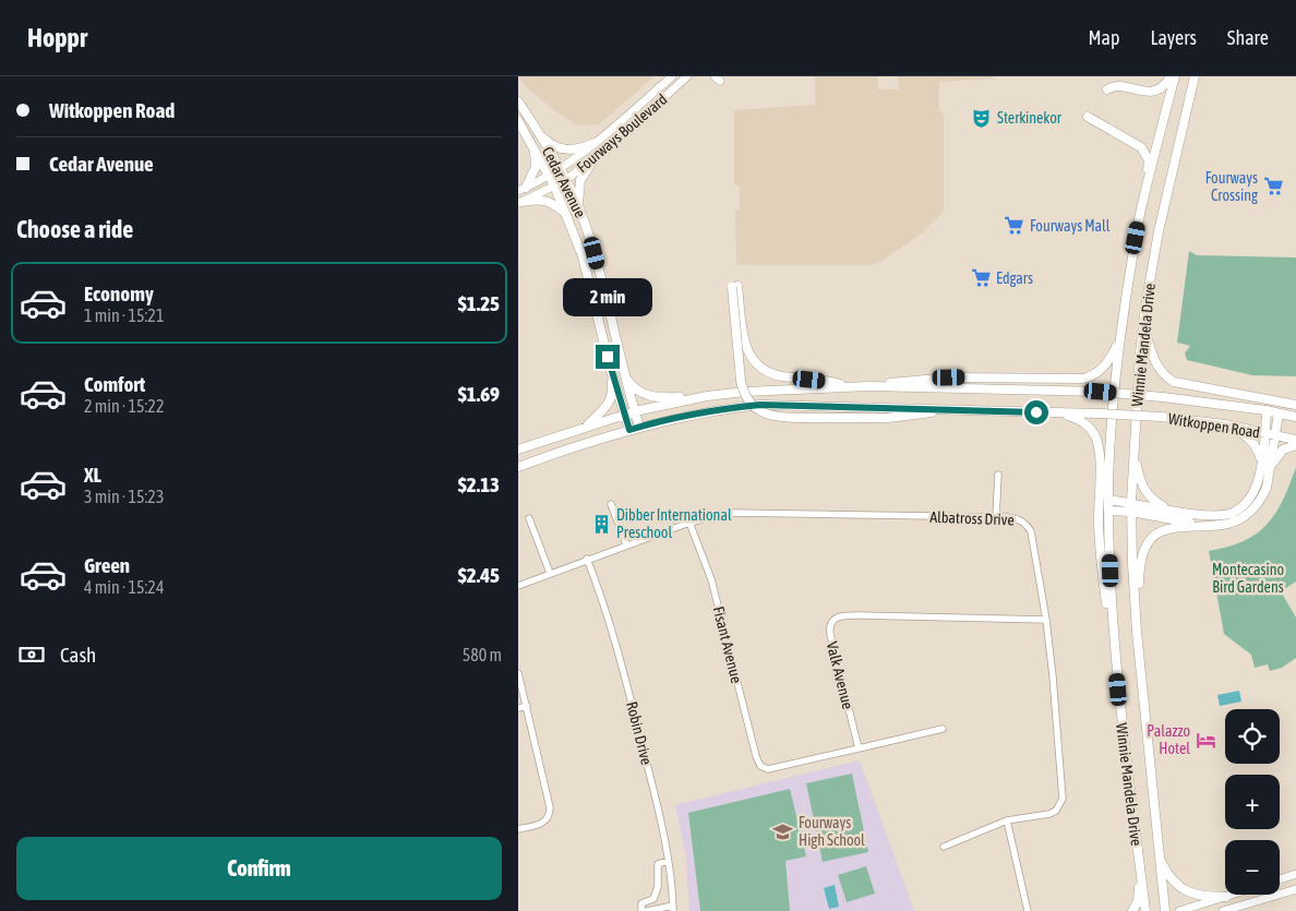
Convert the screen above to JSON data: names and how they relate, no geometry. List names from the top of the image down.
{
  "streets": {
    "main road": ["Cedar Avenue", "Winnie Mandela Drive", "Witkoppen Road"],
    "street": [
      "Fourways Boulevard",
      "Albatross Drive",
      "Fisant Avenue",
      "Valk Avenue",
      "Robin Drive"
    ]
  },
  "crossings": [
    ["Fourways Boulevard", "Cedar Avenue"],
    ["Cedar Avenue", "Witkoppen Road"],
    ["Albatross Drive", "Fisant Avenue"],
    ["Albatross Drive", "Valk Avenue"],
    ["Albatross Drive", "Robin Drive"],
    ["Fisant Avenue", "Valk Avenue"]
  ],
  "parks": ["Montecasino Bird Gardens"],
  "places": {
    "theatre": ["Sterkinekor"],
    "supermarket": ["Fourways Crossing", "Fourways Mall", "Edgars"],
    "building": ["Dibber International Preschool"],
    "hotel": ["Palazzo Hotel"],
    "school or university": ["Fourways High School"]
  },
  "page": {
    "header": "Hoppr",
    "nav": ["Map", "Layers", "Share"],
    "banner": ["Witkoppen Road", "Cedar Avenue"],
    "heading": "Choose a ride",
    "list": [
      {
        "name": "Economy",
        "note": "1 min · 15:21",
        "value": "$1.25"
      },
      {
        "name": "Comfort",
        "note": "2 min · 15:22",
        "value": "$1.69"
      },
      {
        "name": "XL",
        "note": "3 min · 15:23",
        "value": "$2.13"
      },
      {
        "name": "Green",
        "note": "4 min · 15:24",
        "value": "$2.45"
      }
    ],
    "bubble": "2 min",
    "pay": ["Cash", "580 m"],
    "map_buttons": ["+", "−"],
    "buttons": "Confirm"
  }
}
